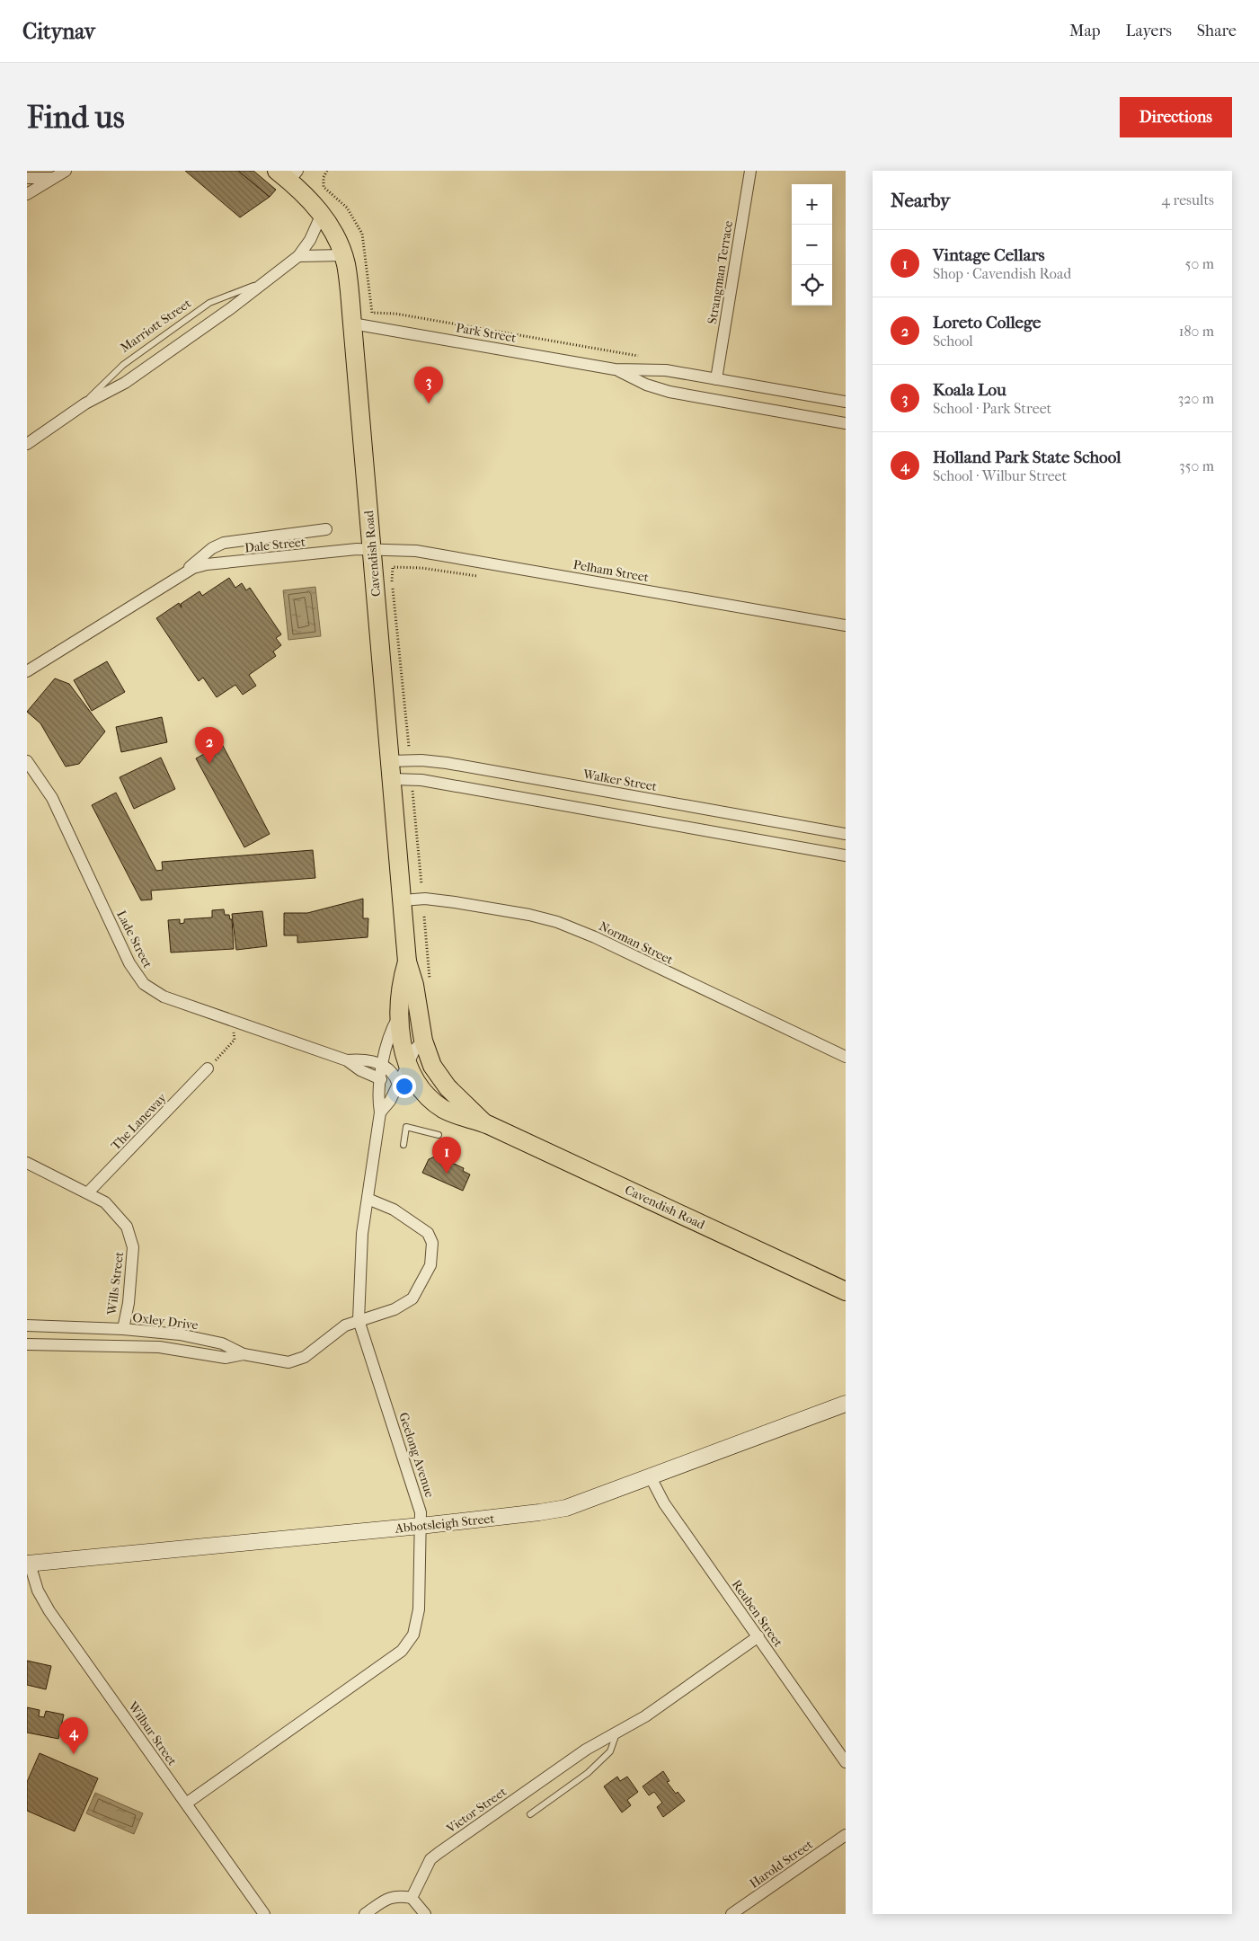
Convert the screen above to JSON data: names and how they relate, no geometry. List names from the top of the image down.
{
  "streets": {
    "main road": ["Cavendish Road"],
    "street": [
      "Strangman Terrace",
      "Marriott Street",
      "Park Street",
      "Dale Street",
      "Pelham Street",
      "Walker Street",
      "Lade Street",
      "Norman Street",
      "The Laneway",
      "Wills Street",
      "Oxley Drive",
      "Geelong Avenue",
      "Abbotsleigh Street",
      "Reuben Street",
      "Wilbur Street",
      "Victor Street",
      "Harold Street"
    ]
  },
  "crossings": [
    ["Strangman Terrace", "Park Street"],
    ["Marriott Street", "Cavendish Road"],
    ["Park Street", "Cavendish Road"],
    ["Dale Street", "Cavendish Road"],
    ["Dale Street", "Pelham Street"],
    ["Cavendish Road", "Pelham Street"],
    ["Cavendish Road", "Walker Street"],
    ["Cavendish Road", "Norman Street"],
    ["Cavendish Road", "Geelong Avenue"],
    ["Lade Street", "Geelong Avenue"],
    ["The Laneway", "Wills Street"],
    ["Wills Street", "Oxley Drive"],
    ["Oxley Drive", "Geelong Avenue"],
    ["Geelong Avenue", "Abbotsleigh Street"],
    ["Geelong Avenue", "Wilbur Street"],
    ["Abbotsleigh Street", "Reuben Street"],
    ["Abbotsleigh Street", "Wilbur Street"],
    ["Reuben Street", "Victor Street"]
  ],
  "page": {
    "header": "Citynav",
    "nav": ["Map", "Layers", "Share"],
    "buttons": "Directions",
    "title": "Find us",
    "heading": ["Nearby", "4 results"],
    "map_buttons": ["+", "−"],
    "list": [
      {
        "mark": "1",
        "name": "Vintage Cellars",
        "note": "Shop · Cavendish Road",
        "value": "50 m"
      },
      {
        "mark": "2",
        "name": "Loreto College",
        "note": "School",
        "value": "180 m"
      },
      {
        "mark": "3",
        "name": "Koala Lou",
        "note": "School · Park Street",
        "value": "320 m"
      },
      {
        "mark": "4",
        "name": "Holland Park State School",
        "note": "School · Wilbur Street",
        "value": "350 m"
      }
    ],
    "pins": [
      "3",
      "2",
      "1",
      "4"
    ]
  }
}
